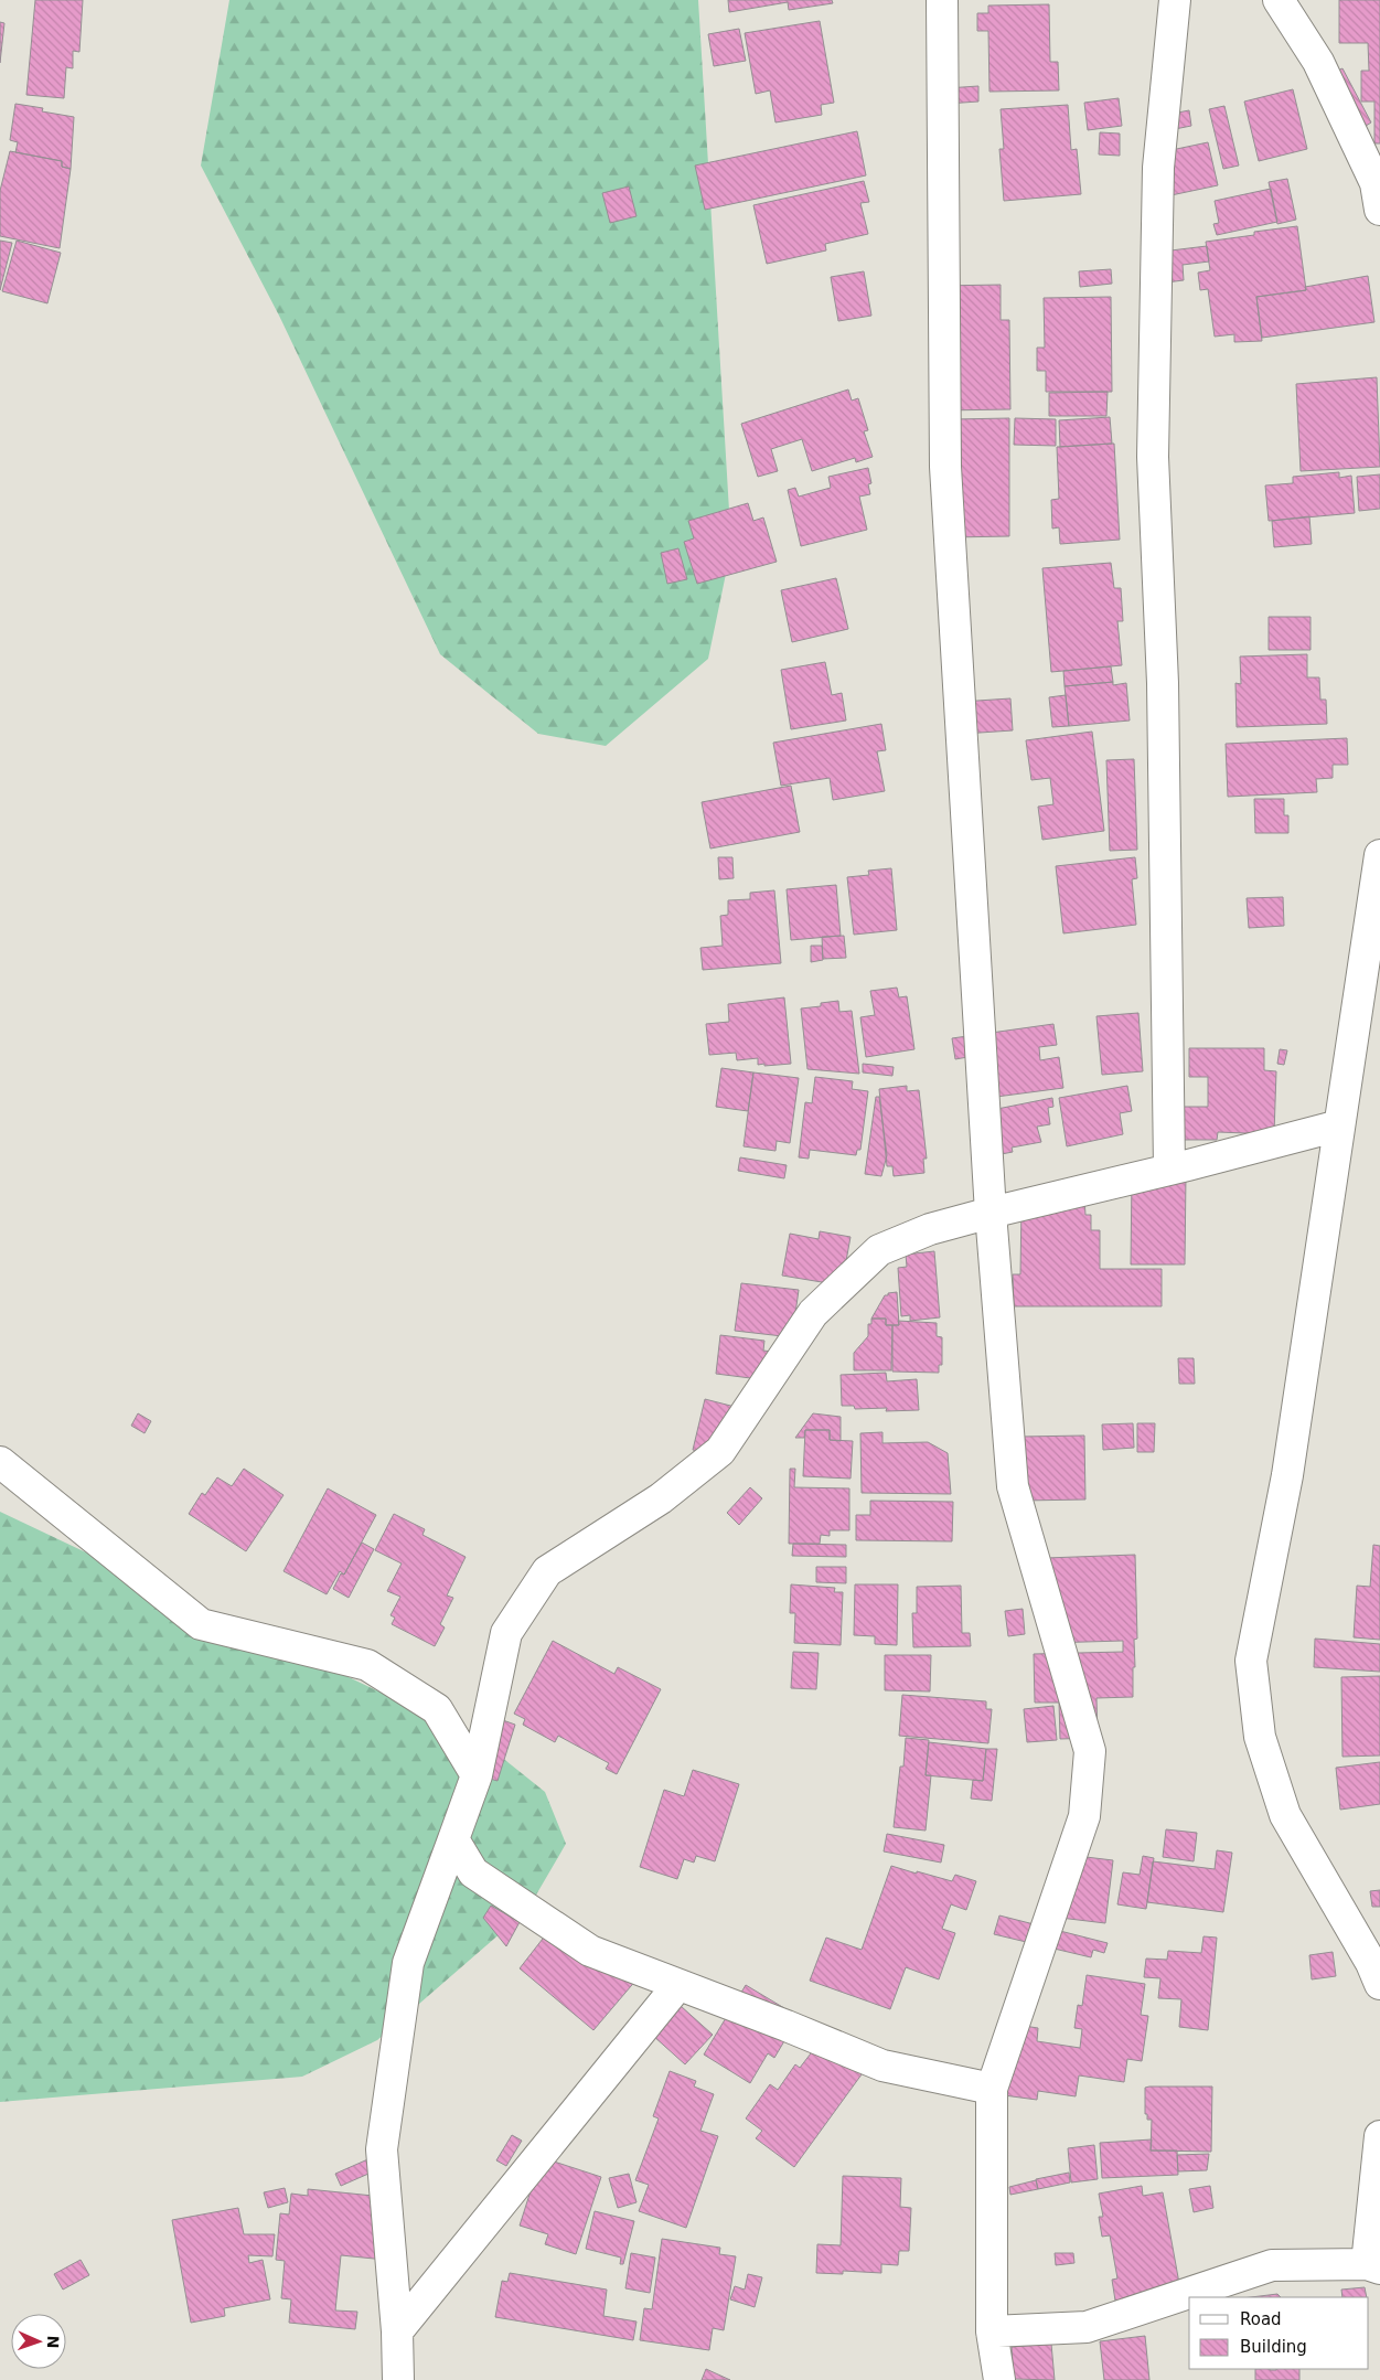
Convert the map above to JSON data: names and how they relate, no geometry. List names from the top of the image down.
{
  "legend": ["Road", "Building"],
  "north": "right"
}
